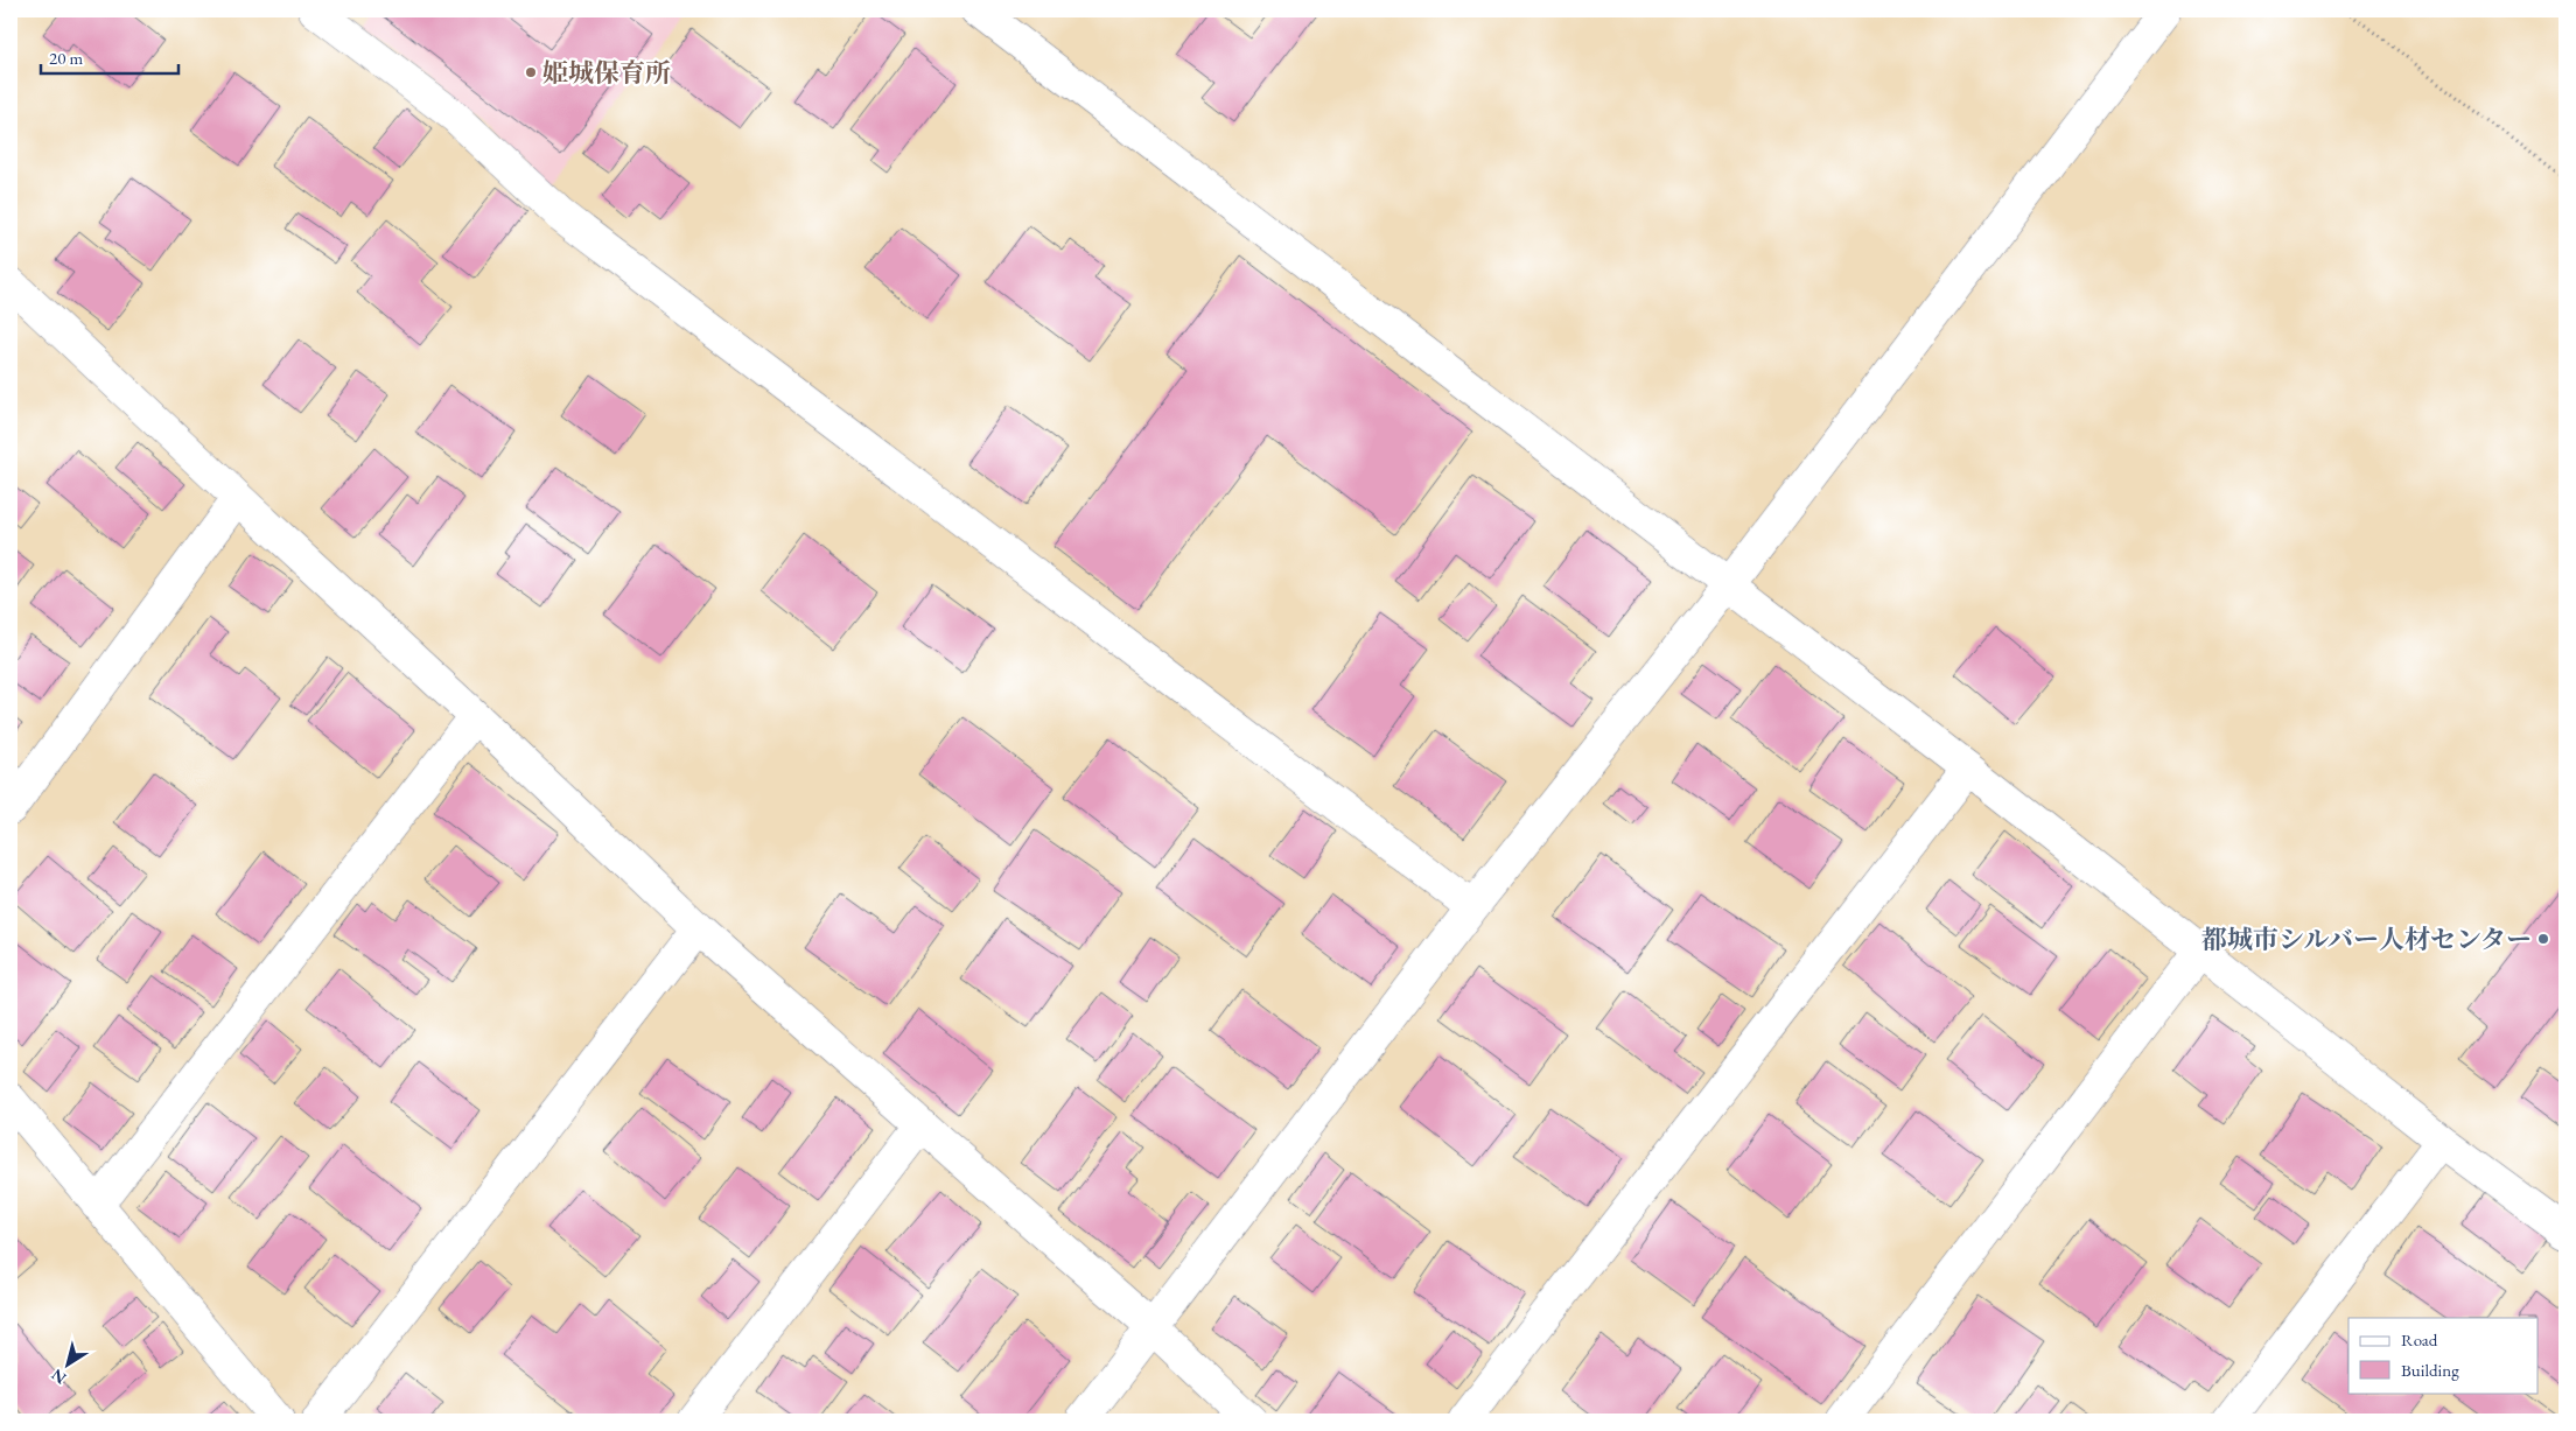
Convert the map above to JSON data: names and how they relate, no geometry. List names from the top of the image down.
{
  "places": ["姫城保育所", "都城市シルバー人材センター"],
  "legend": ["Road", "Building"],
  "scale_bar": "20 m",
  "north": "bottom left"
}
